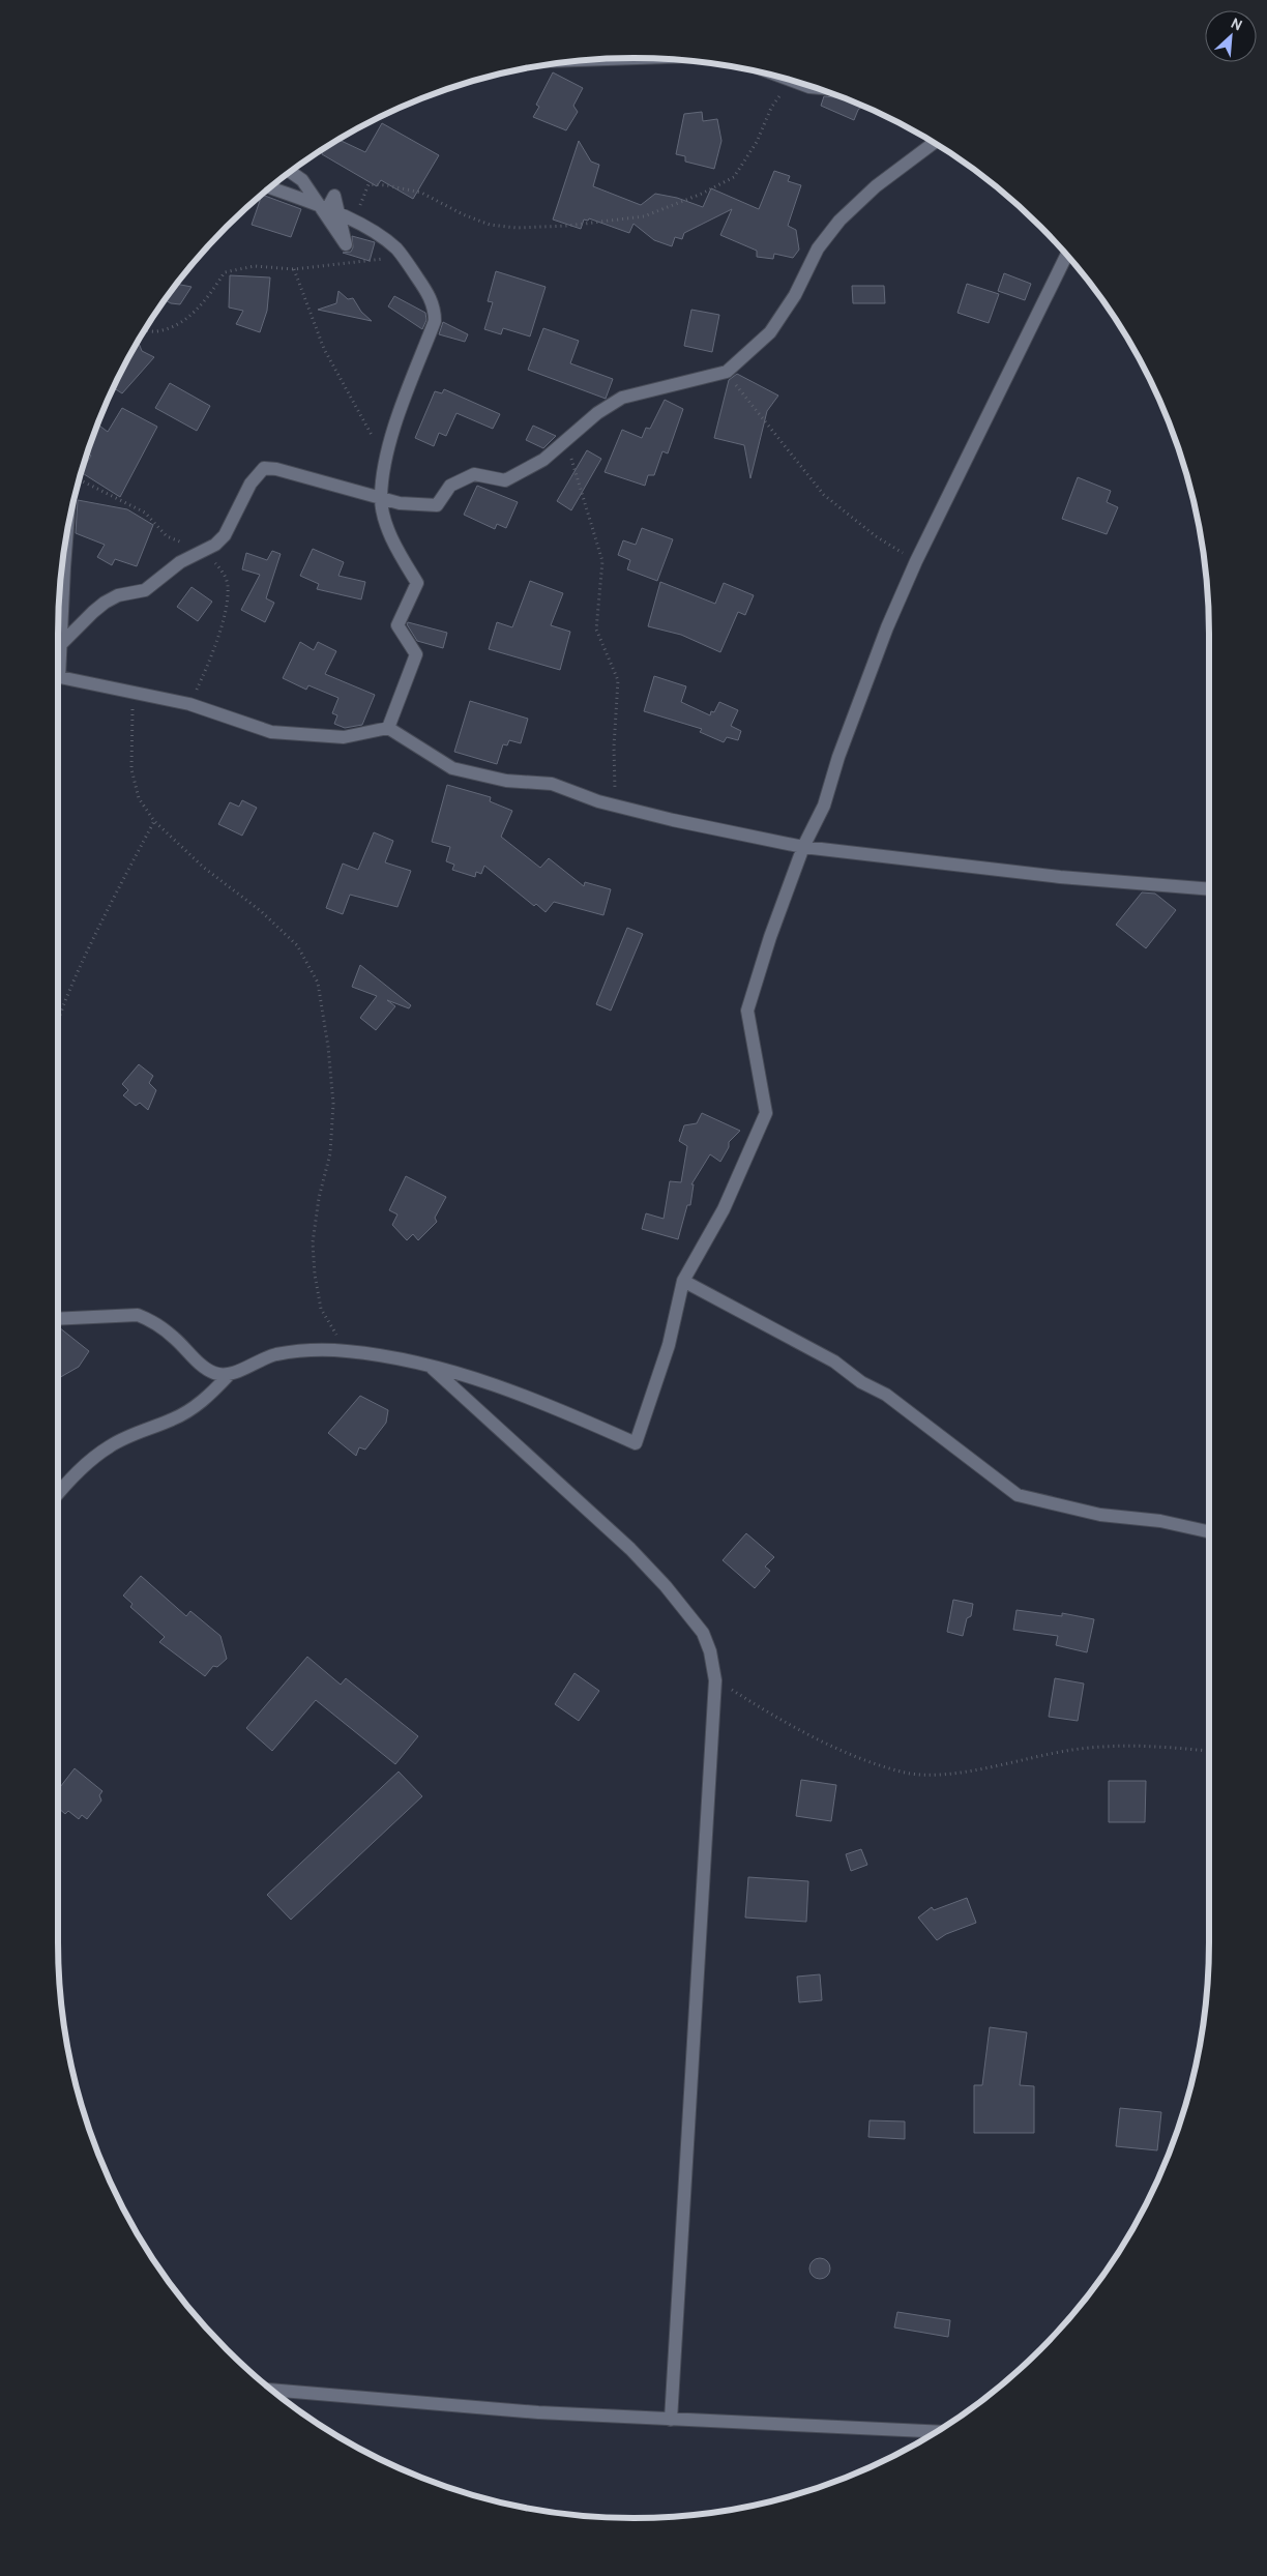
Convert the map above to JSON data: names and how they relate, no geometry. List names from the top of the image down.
{
  "north": "top right"
}
